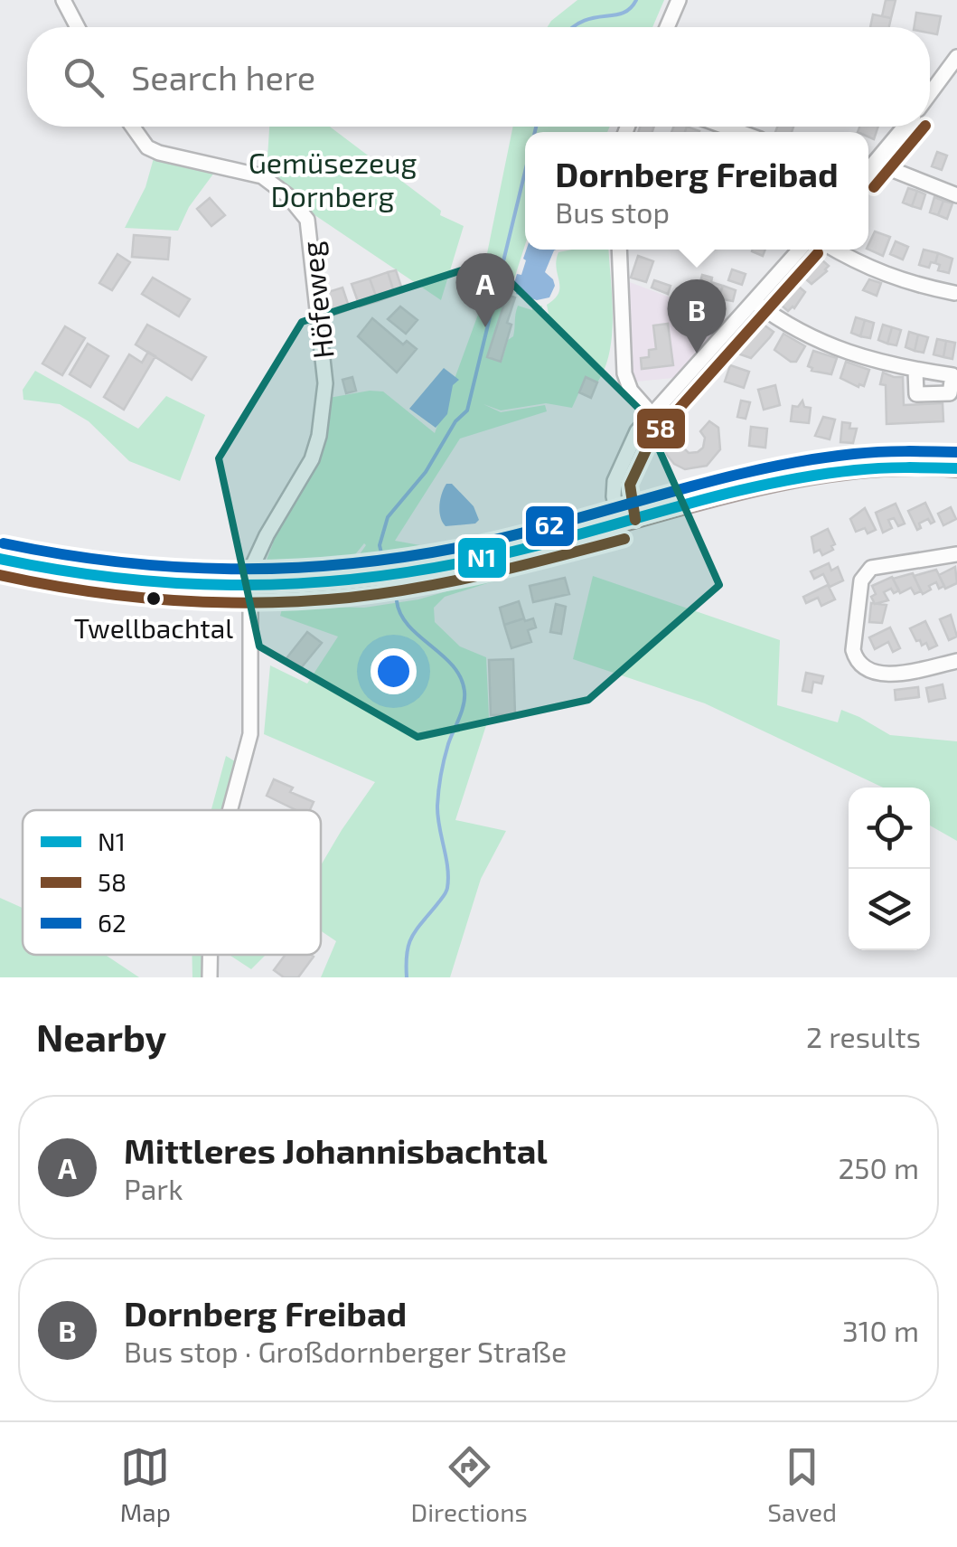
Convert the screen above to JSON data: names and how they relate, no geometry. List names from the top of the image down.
{
  "streets": {
    "street": ["Höfeweg"]
  },
  "parks": ["Gemüsezeug Dornberg"],
  "places": ["Twellbachtal"],
  "lines": ["transit line 58", "transit line 62", "transit line N1"],
  "legend": ["N1", "58", "62"],
  "page": {
    "search": "Search here",
    "popup": ["Dornberg Freibad", "Bus stop"],
    "pins": ["A", "B"],
    "heading": ["Nearby", "2 results"],
    "list": [
      {
        "mark": "A",
        "name": "Mittleres Johannisbachtal",
        "note": "Park",
        "value": "250 m"
      },
      {
        "mark": "B",
        "name": "Dornberg Freibad",
        "note": "Bus stop · Großdornberger Straße",
        "value": "310 m"
      }
    ],
    "nav": ["Map", "Directions", "Saved"]
  }
}
